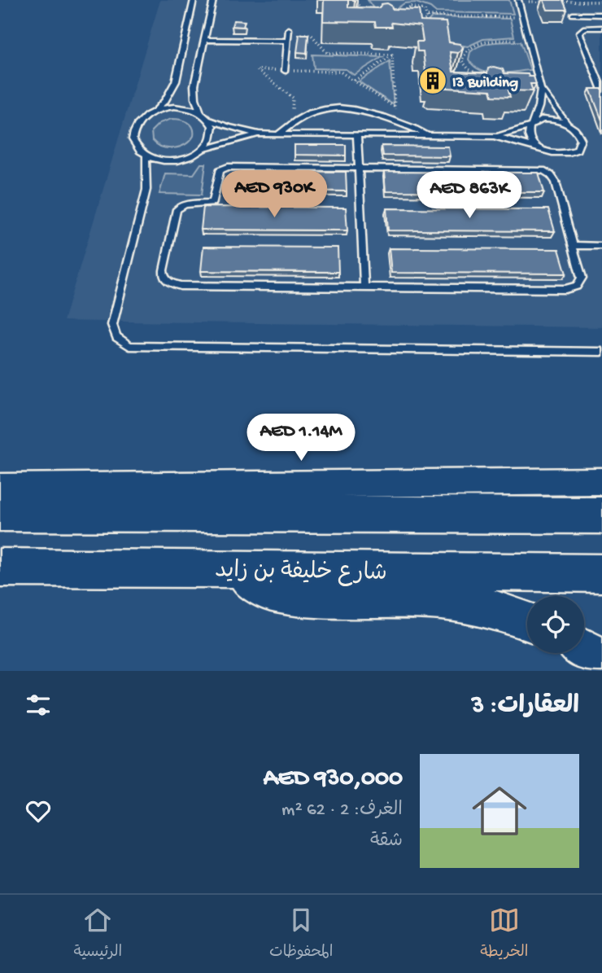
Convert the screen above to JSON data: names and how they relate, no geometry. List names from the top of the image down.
{
  "streets": {
    "highway": ["شارع خليفة بن زايد"]
  },
  "places": {
    "building": ["I3 Building"]
  },
  "page": {
    "price": ["AED 930K", "AED 863K", "AED 1.14M"],
    "heading": "العقارات: 3",
    "list": [
      {
        "name": "AED 930,000",
        "note": "الغرف: 2 · 62 m² · شقة"
      }
    ],
    "tabs": ["الخريطة", "المحفوظات", "الرئيسية"]
  }
}
